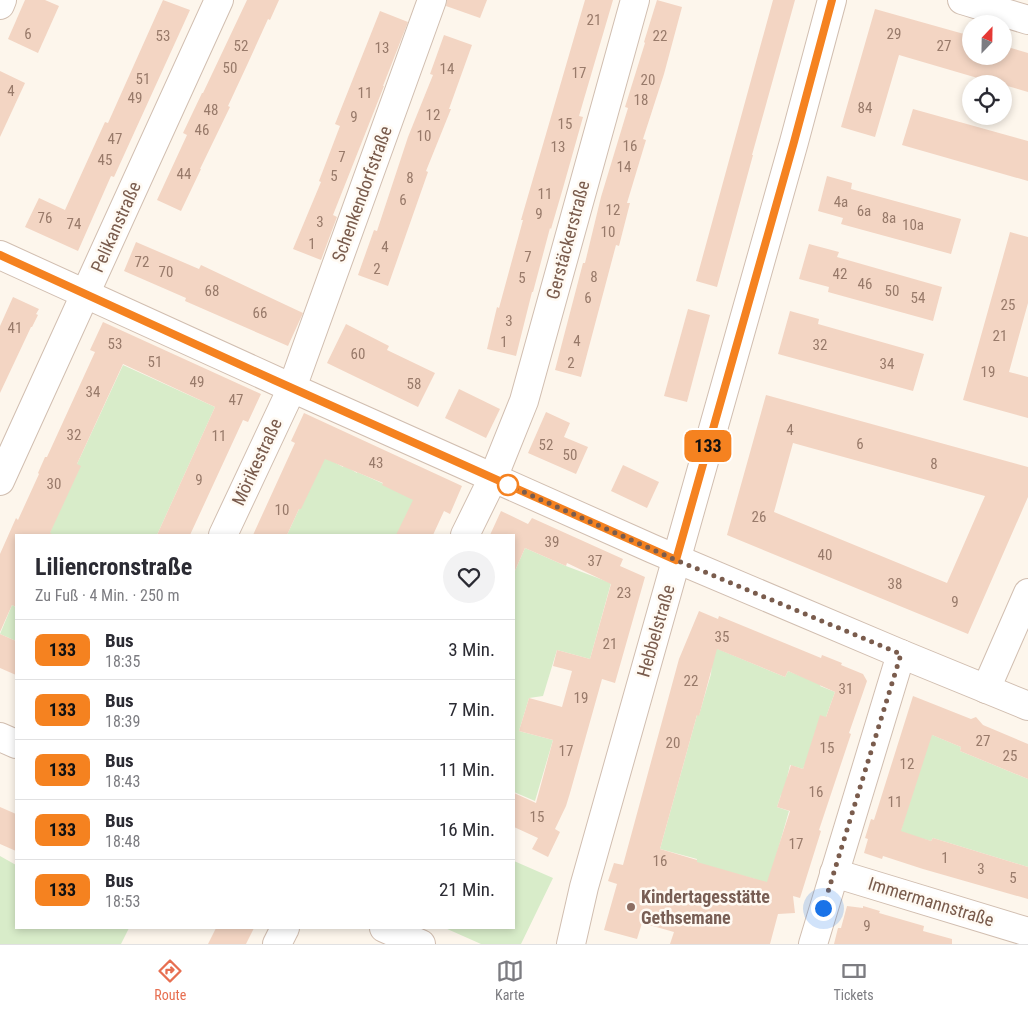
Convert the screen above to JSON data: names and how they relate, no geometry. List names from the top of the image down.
{
  "streets": {
    "street": [
      "Schenkendorfstraße",
      "Pelikanstraße",
      "Gerstäckerstraße",
      "Mörikestraße",
      "Hebbelstraße",
      "Immermannstraße"
    ]
  },
  "crossings": [
    ["Schenkendorfstraße", "Mörikestraße"]
  ],
  "places": ["Kindertagesstätte Gethsemane"],
  "lines": ["bus line 133"],
  "house_numbers": [
    "21",
    "6",
    "29",
    "53",
    "22",
    "52",
    "27",
    "13",
    "50",
    "14",
    "17",
    "51",
    "20",
    "4",
    "11",
    "49",
    "18",
    "84",
    "48",
    "12",
    "9",
    "15",
    "46",
    "10",
    "47",
    "16",
    "13",
    "7",
    "45",
    "14",
    "44",
    "5",
    "8",
    "11",
    "6",
    "4a",
    "12",
    "6a",
    "9",
    "76",
    "8a",
    "3",
    "74",
    "10a",
    "10",
    "1",
    "4",
    "7",
    "72",
    "2",
    "70",
    "42",
    "8",
    "5",
    "46",
    "68",
    "50",
    "6",
    "54",
    "25",
    "66",
    "3",
    "41",
    "21",
    "4",
    "1",
    "53",
    "32",
    "60",
    "51",
    "2",
    "34",
    "19",
    "49",
    "58",
    "34",
    "47",
    "4",
    "32",
    "11",
    "6",
    "52",
    "50",
    "43",
    "8",
    "9",
    "30",
    "10",
    "26",
    "39",
    "40",
    "37",
    "38",
    "23",
    "9",
    "35",
    "21",
    "22",
    "31",
    "19",
    "27",
    "20",
    "15",
    "17",
    "25",
    "12",
    "16",
    "11",
    "15",
    "17",
    "1",
    "16",
    "3",
    "5",
    "9"
  ],
  "north": "top",
  "page": {
    "on_map": "133",
    "heading": ["Liliencronstraße", "Zu Fuß · 4 Min. · 250 m"],
    "list": [
      {
        "mark": "133",
        "name": "Bus",
        "note": "18:35",
        "value": "3 Min."
      },
      {
        "mark": "133",
        "name": "Bus",
        "note": "18:39",
        "value": "7 Min."
      },
      {
        "mark": "133",
        "name": "Bus",
        "note": "18:43",
        "value": "11 Min."
      },
      {
        "mark": "133",
        "name": "Bus",
        "note": "18:48",
        "value": "16 Min."
      },
      {
        "mark": "133",
        "name": "Bus",
        "note": "18:53",
        "value": "21 Min."
      }
    ],
    "tabs": ["Route", "Karte", "Tickets"]
  }
}
